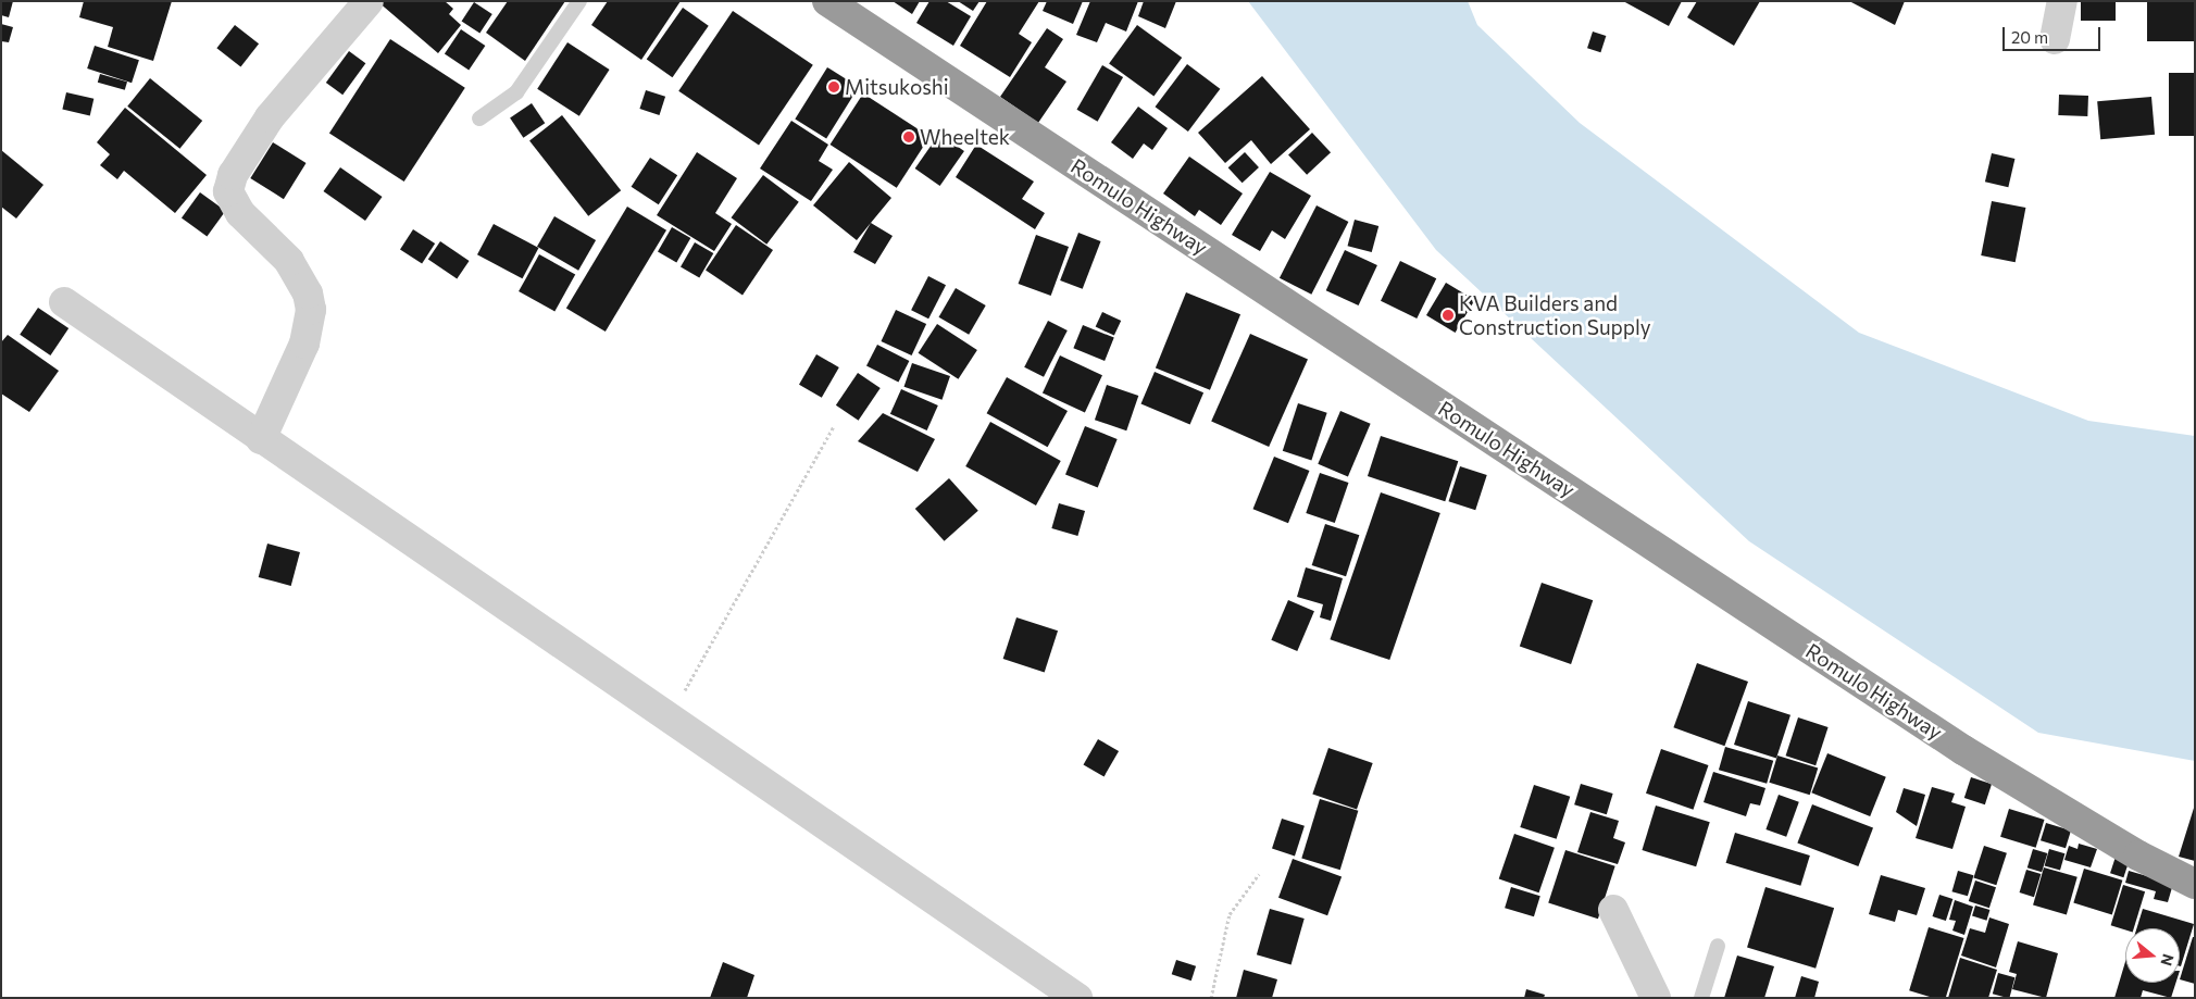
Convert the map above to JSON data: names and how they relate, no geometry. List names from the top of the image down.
{
  "streets": {
    "highway": ["Romulo Highway"]
  },
  "places": ["Mitsukoshi", "Wheeltek", "KVA Builders and Construction Supply"],
  "scale_bar": "20 m",
  "north": "right"
}
